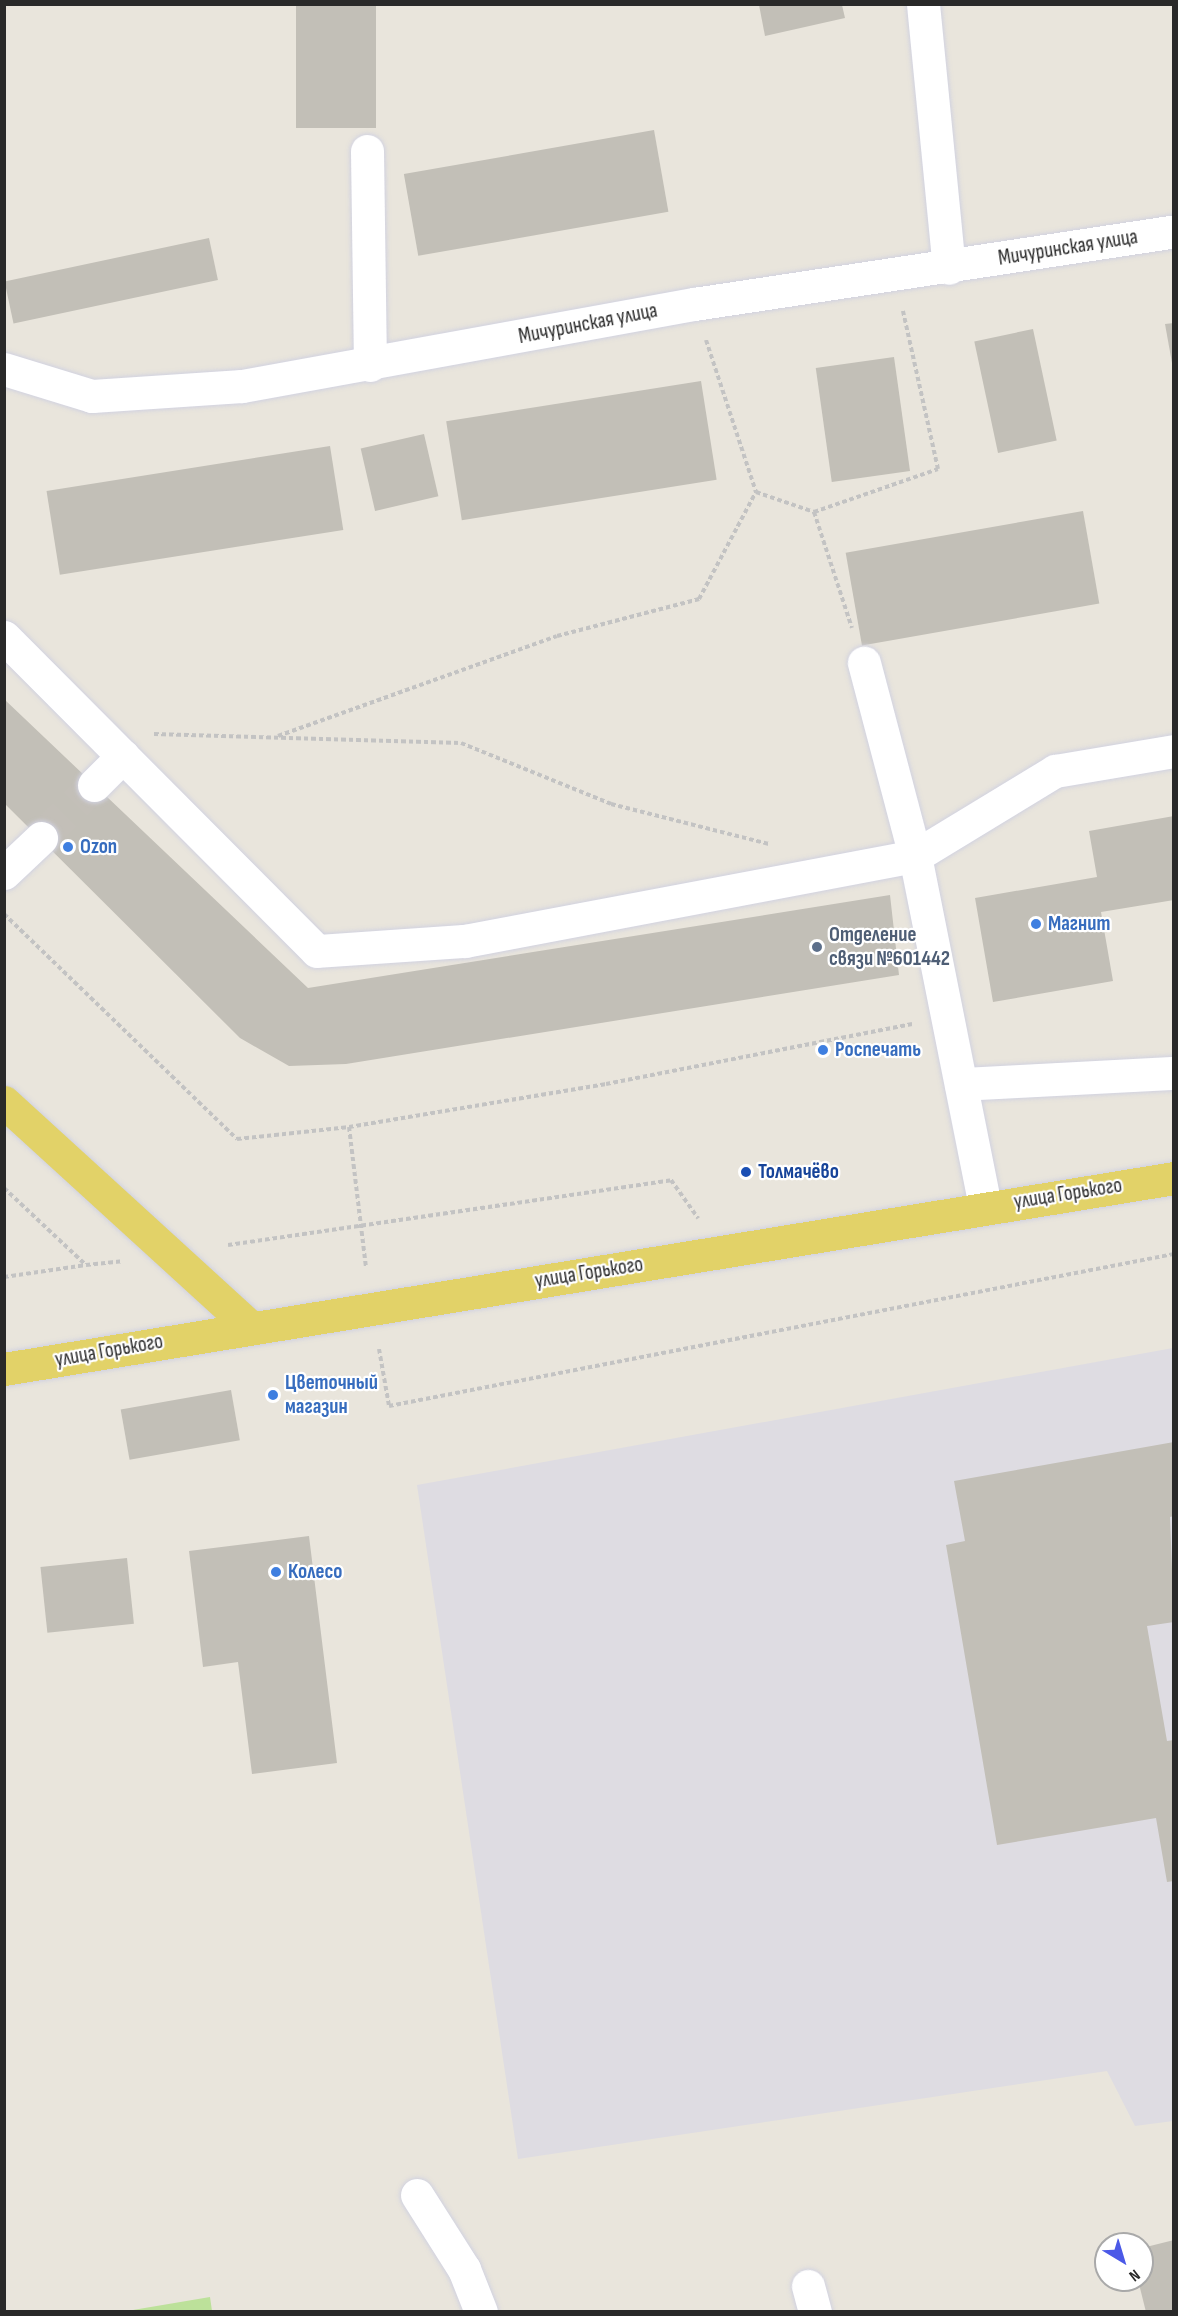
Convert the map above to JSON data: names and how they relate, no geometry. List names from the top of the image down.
{
  "streets": {
    "main road": ["улица Горького"],
    "street": ["Мичуринская улица"]
  },
  "places": [
    "Ozon",
    "Магнит",
    "Отделение связи №601442",
    "Роспечать",
    "Толмачёво",
    "Цветочный магазин",
    "Колесо"
  ],
  "north": "bottom right"
}
